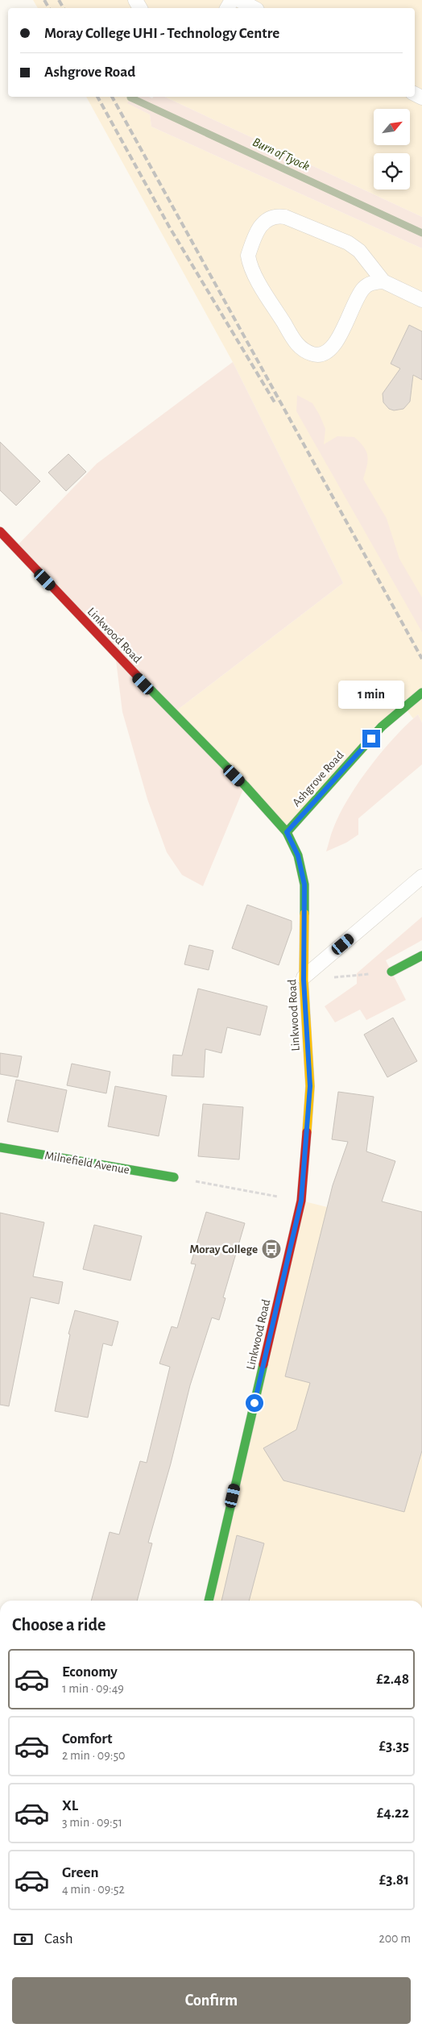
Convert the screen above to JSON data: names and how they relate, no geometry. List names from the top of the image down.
{
  "streets": {
    "street": ["Linkwood Road", "Ashgrove Road", "Milnefield Avenue"]
  },
  "crossings": [
    ["Linkwood Road", "Ashgrove Road"]
  ],
  "water": ["Burn of Tyock"],
  "places": {
    "bus stop": ["Moray College"]
  },
  "north": "top right",
  "page": {
    "banner": ["Moray College UHI - Technology Centre", "Ashgrove Road"],
    "bubble": "1 min",
    "heading": "Choose a ride",
    "list": [
      {
        "name": "Economy",
        "note": "1 min · 09:49",
        "value": "£2.48"
      },
      {
        "name": "Comfort",
        "note": "2 min · 09:50",
        "value": "£3.35"
      },
      {
        "name": "XL",
        "note": "3 min · 09:51",
        "value": "£4.22"
      },
      {
        "name": "Green",
        "note": "4 min · 09:52",
        "value": "£3.81"
      }
    ],
    "pay": ["Cash", "200 m"],
    "buttons": "Confirm"
  }
}
